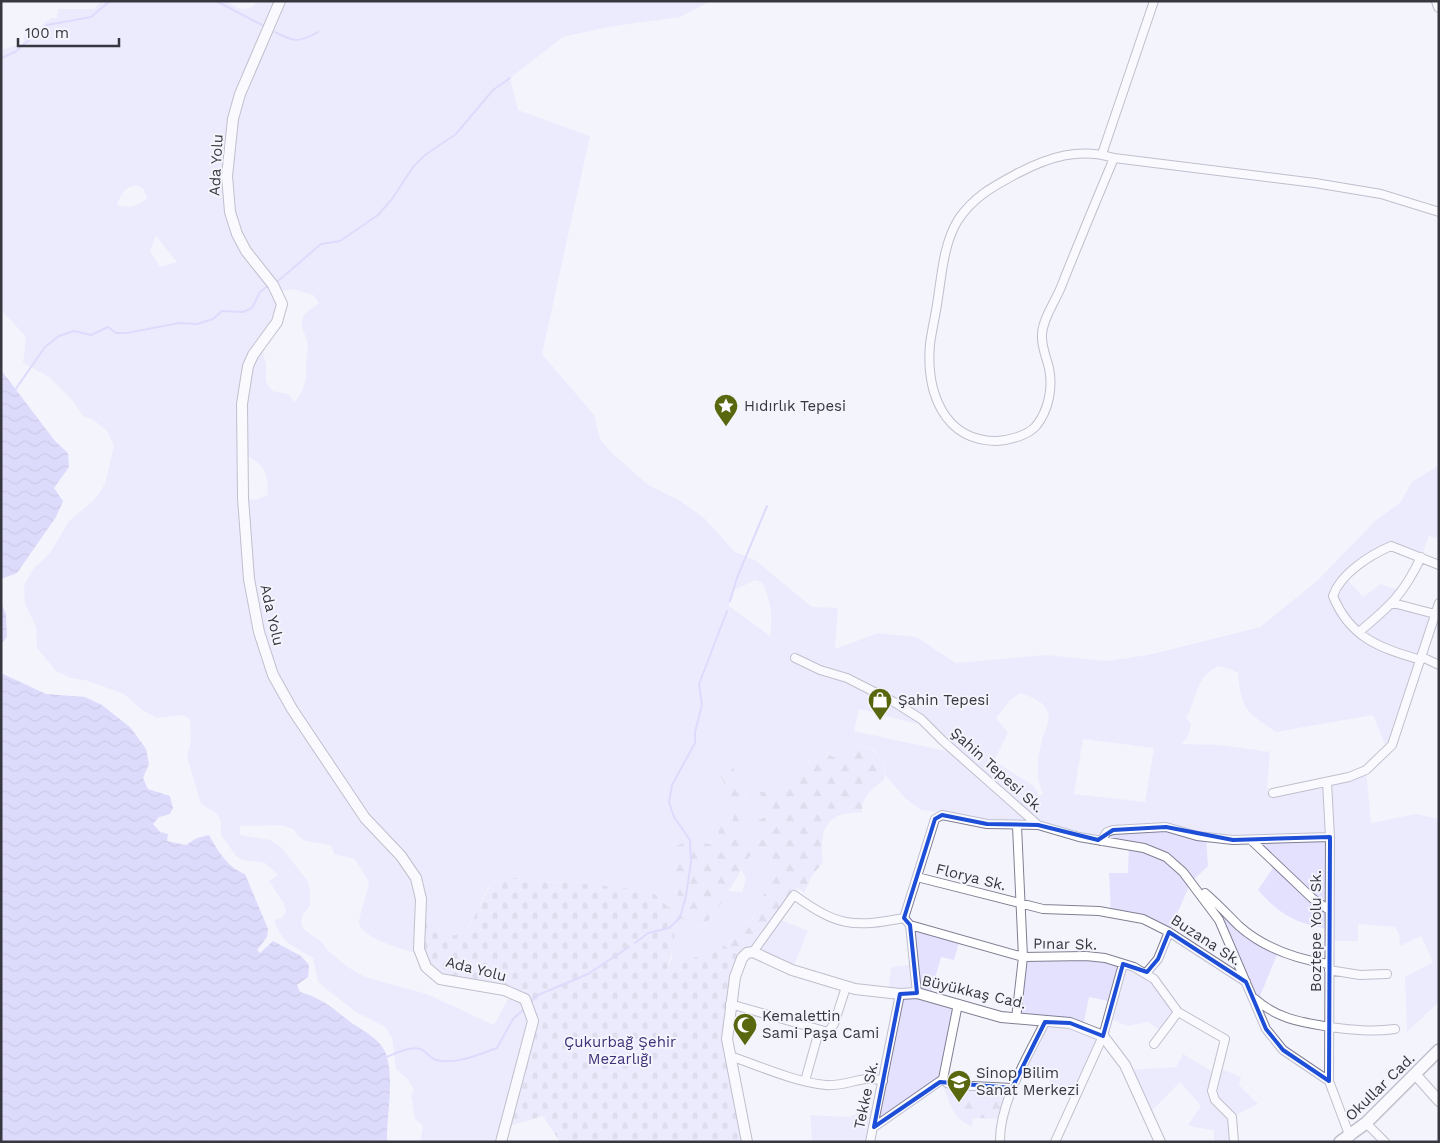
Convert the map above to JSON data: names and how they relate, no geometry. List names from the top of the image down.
{
  "streets": {
    "main road": ["Okullar Cad."],
    "street": [
      "Ada Yolu",
      "Şahin Tepesi Sk.",
      "Florya Sk.",
      "Boztepe Yolu Sk.",
      "Buzana Sk.",
      "Pınar Sk.",
      "Büyükkaş Cad.",
      "Tekke Sk."
    ]
  },
  "crossings": [
    ["Şahin Tepesi Sk.", "Buzana Sk."],
    ["Florya Sk.", "Buzana Sk."],
    ["Boztepe Yolu Sk.", "Buzana Sk."],
    ["Büyükkaş Cad.", "Tekke Sk."]
  ],
  "parks": ["Çukurbağ Şehir Mezarlığı"],
  "places": {
    "place": ["Hıdırlık Tepesi"],
    "shop": ["Şahin Tepesi"],
    "mosque": ["Kemalettin Sami Paşa Cami"],
    "school or university": ["Sinop Bilim Sanat Merkezi"]
  },
  "scale_bar": "100 m"
}
